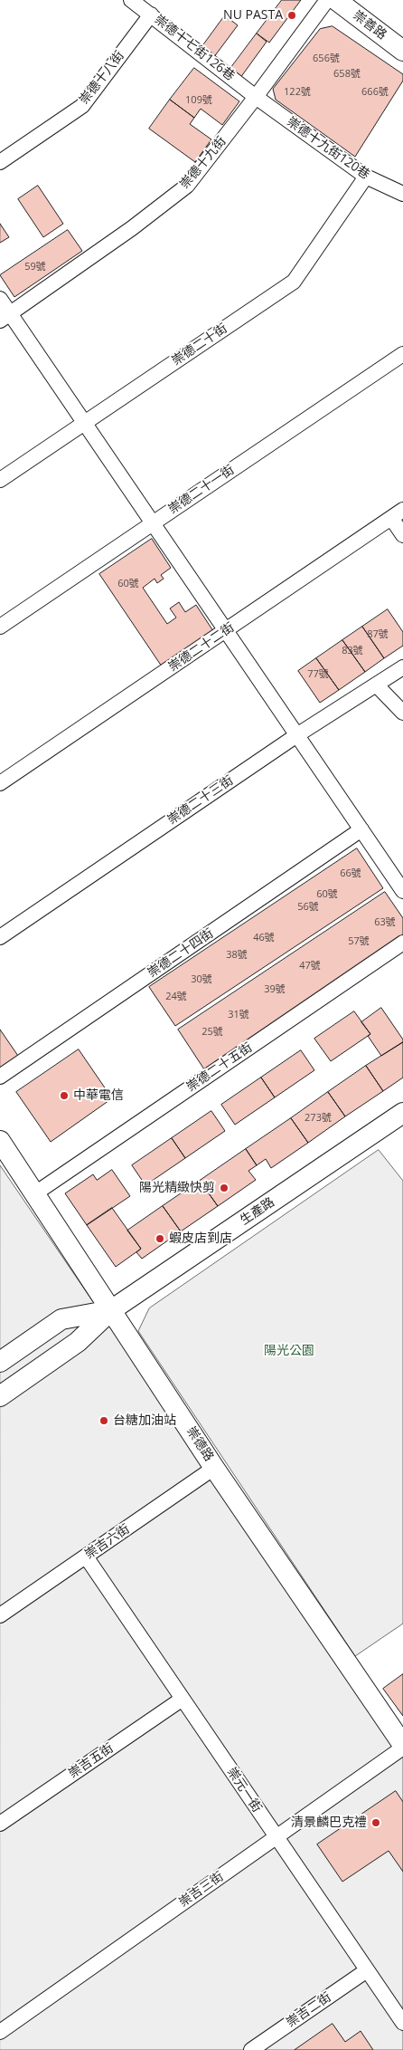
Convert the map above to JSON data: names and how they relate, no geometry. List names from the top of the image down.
{
  "streets": {
    "street": [
      "崇善路",
      "崇德十七街126巷",
      "崇德十八街",
      "崇德十九街120巷",
      "崇德十九街",
      "崇德二十街",
      "崇德二十一街",
      "崇德二十二街",
      "崇德二十三街",
      "崇德二十四街",
      "崇德二十五街",
      "生產路",
      "崇德路",
      "崇吉六街",
      "崇吉五街",
      "崇元一街",
      "崇吉三街",
      "崇吉二街"
    ]
  },
  "crossings": [
    ["崇德十七街126巷", "崇德十八街"],
    ["崇德十七街126巷", "崇德十九街120巷"],
    ["崇德十七街126巷", "崇德十九街"],
    ["崇德十九街120巷", "崇德十九街"],
    ["崇德十九街120巷", "崇德二十街"],
    ["崇德二十五街", "崇德路"],
    ["生產路", "崇德路"],
    ["崇德路", "崇吉六街"],
    ["崇德路", "崇吉三街"],
    ["崇吉六街", "崇元一街"],
    ["崇吉五街", "崇元一街"],
    ["崇元一街", "崇吉三街"],
    ["崇元一街", "崇吉二街"]
  ],
  "parks": ["陽光公園"],
  "places": [
    "NU PASTA",
    "中華電信",
    "陽光精緻快剪",
    "蝦皮店到店",
    "台糖加油站",
    "清景麟巴克禮"
  ],
  "house_numbers": [
    "656號",
    "658號",
    "122號",
    "666號",
    "109號",
    "59號",
    "60號",
    "87號",
    "83號",
    "77號",
    "66號",
    "60號",
    "56號",
    "63號",
    "46號",
    "57號",
    "38號",
    "47號",
    "30號",
    "39號",
    "24號",
    "31號",
    "25號",
    "273號"
  ]
}
